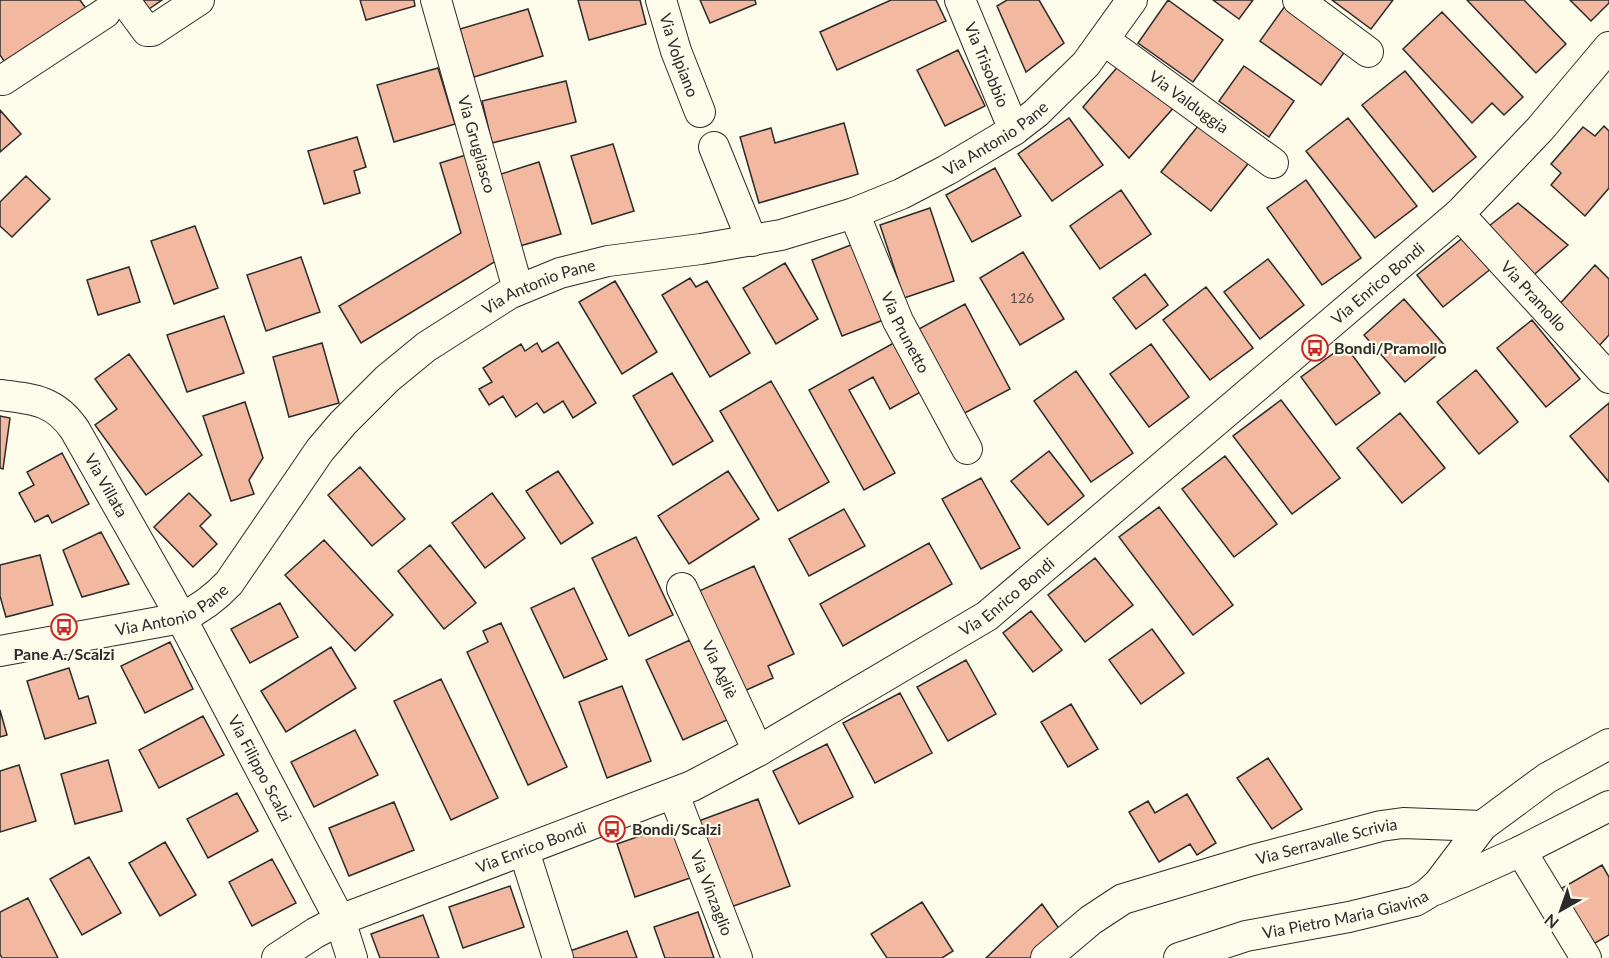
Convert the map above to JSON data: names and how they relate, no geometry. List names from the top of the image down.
{
  "streets": {
    "street": [
      "Via Volpiano",
      "Via Trisobbio",
      "Via Valduggia",
      "Via Antonio Pane",
      "Via Grugliasco",
      "Via Enrico Bondi",
      "Via Pramollo",
      "Via Prunetto",
      "Via Villata",
      "Via Agliè",
      "Via Filippo Scalzi",
      "Via Serravalle Scrivia",
      "Via Vinzaglio",
      "Via Pietro Maria Giavina"
    ]
  },
  "crossings": [
    ["Via Trisobbio", "Via Antonio Pane"],
    ["Via Valduggia", "Via Antonio Pane"],
    ["Via Antonio Pane", "Via Grugliasco"],
    ["Via Antonio Pane", "Via Prunetto"],
    ["Via Antonio Pane", "Via Villata"],
    ["Via Antonio Pane", "Via Filippo Scalzi"],
    ["Via Enrico Bondi", "Via Pramollo"],
    ["Via Enrico Bondi", "Via Agliè"],
    ["Via Enrico Bondi", "Via Filippo Scalzi"],
    ["Via Enrico Bondi", "Via Vinzaglio"],
    ["Via Villata", "Via Filippo Scalzi"],
    ["Via Serravalle Scrivia", "Via Pietro Maria Giavina"]
  ],
  "places": {
    "bus stop": ["Bondi/Pramollo", "Pane A./Scalzi", "Bondi/Scalzi"]
  },
  "house_numbers": ["126"],
  "north": "bottom left"
}
